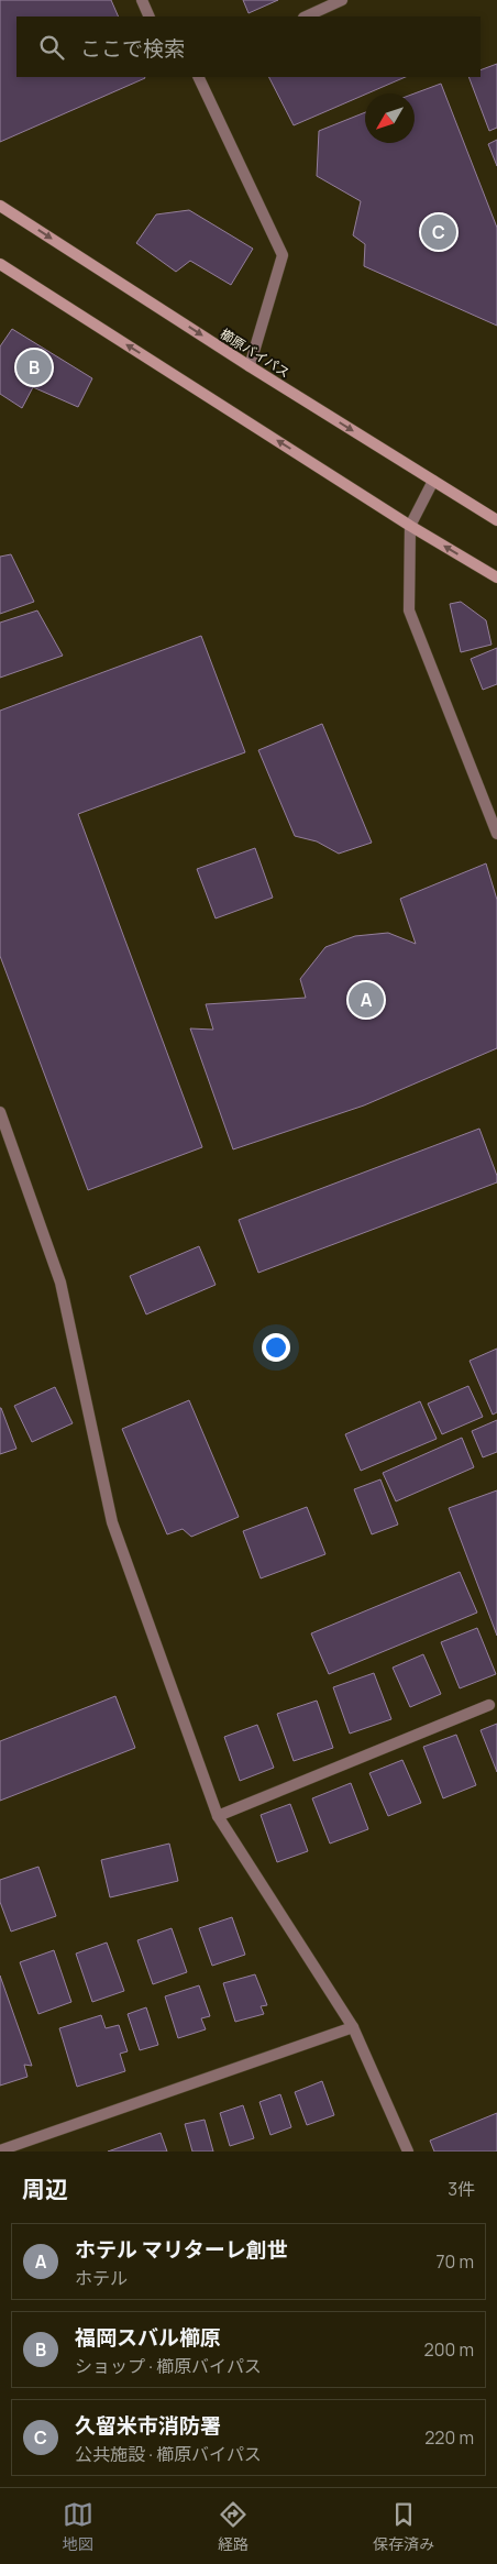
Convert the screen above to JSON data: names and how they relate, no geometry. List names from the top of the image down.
{
  "streets": {
    "street": ["櫛原バイパス"]
  },
  "north": "bottom left",
  "page": {
    "search": "ここで検索",
    "pins": ["C", "B", "A"],
    "heading": ["周辺", "3件"],
    "list": [
      {
        "mark": "A",
        "name": "ホテル マリターレ創世",
        "note": "ホテル",
        "value": "70 m"
      },
      {
        "mark": "B",
        "name": "福岡スバル櫛原",
        "note": "ショップ · 櫛原バイパス",
        "value": "200 m"
      },
      {
        "mark": "C",
        "name": "久留米市消防署",
        "note": "公共施設 · 櫛原バイパス",
        "value": "220 m"
      }
    ],
    "nav": ["地図", "経路", "保存済み"]
  }
}
